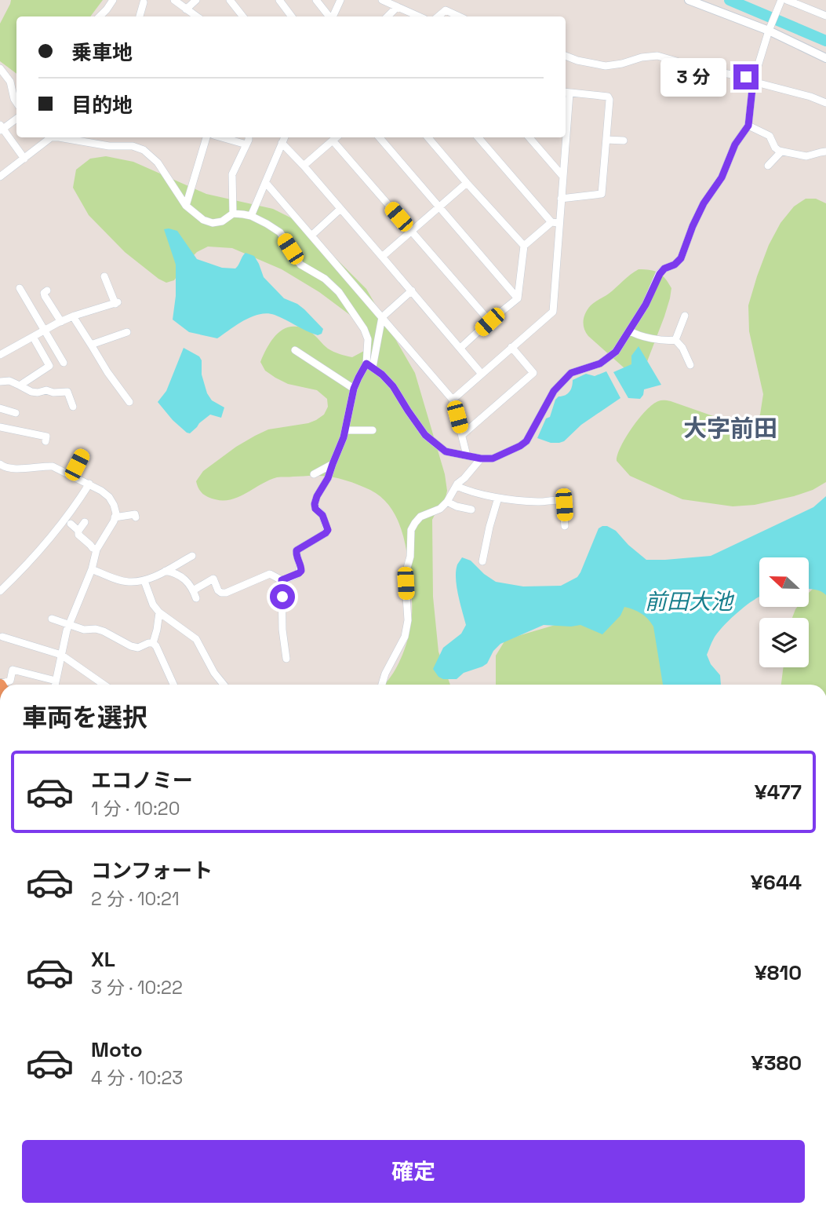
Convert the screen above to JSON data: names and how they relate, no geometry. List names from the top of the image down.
{
  "districts": ["大字前田"],
  "water": ["前田大池"],
  "north": "left",
  "page": {
    "banner": ["乗車地", "目的地"],
    "bubble": "3 分",
    "heading": "車両を選択",
    "list": [
      {
        "name": "エコノミー",
        "note": "1 分 · 10:20",
        "value": "¥477"
      },
      {
        "name": "コンフォート",
        "note": "2 分 · 10:21",
        "value": "¥644"
      },
      {
        "name": "XL",
        "note": "3 分 · 10:22",
        "value": "¥810"
      },
      {
        "name": "Moto",
        "note": "4 分 · 10:23",
        "value": "¥380"
      }
    ],
    "buttons": "確定"
  }
}
